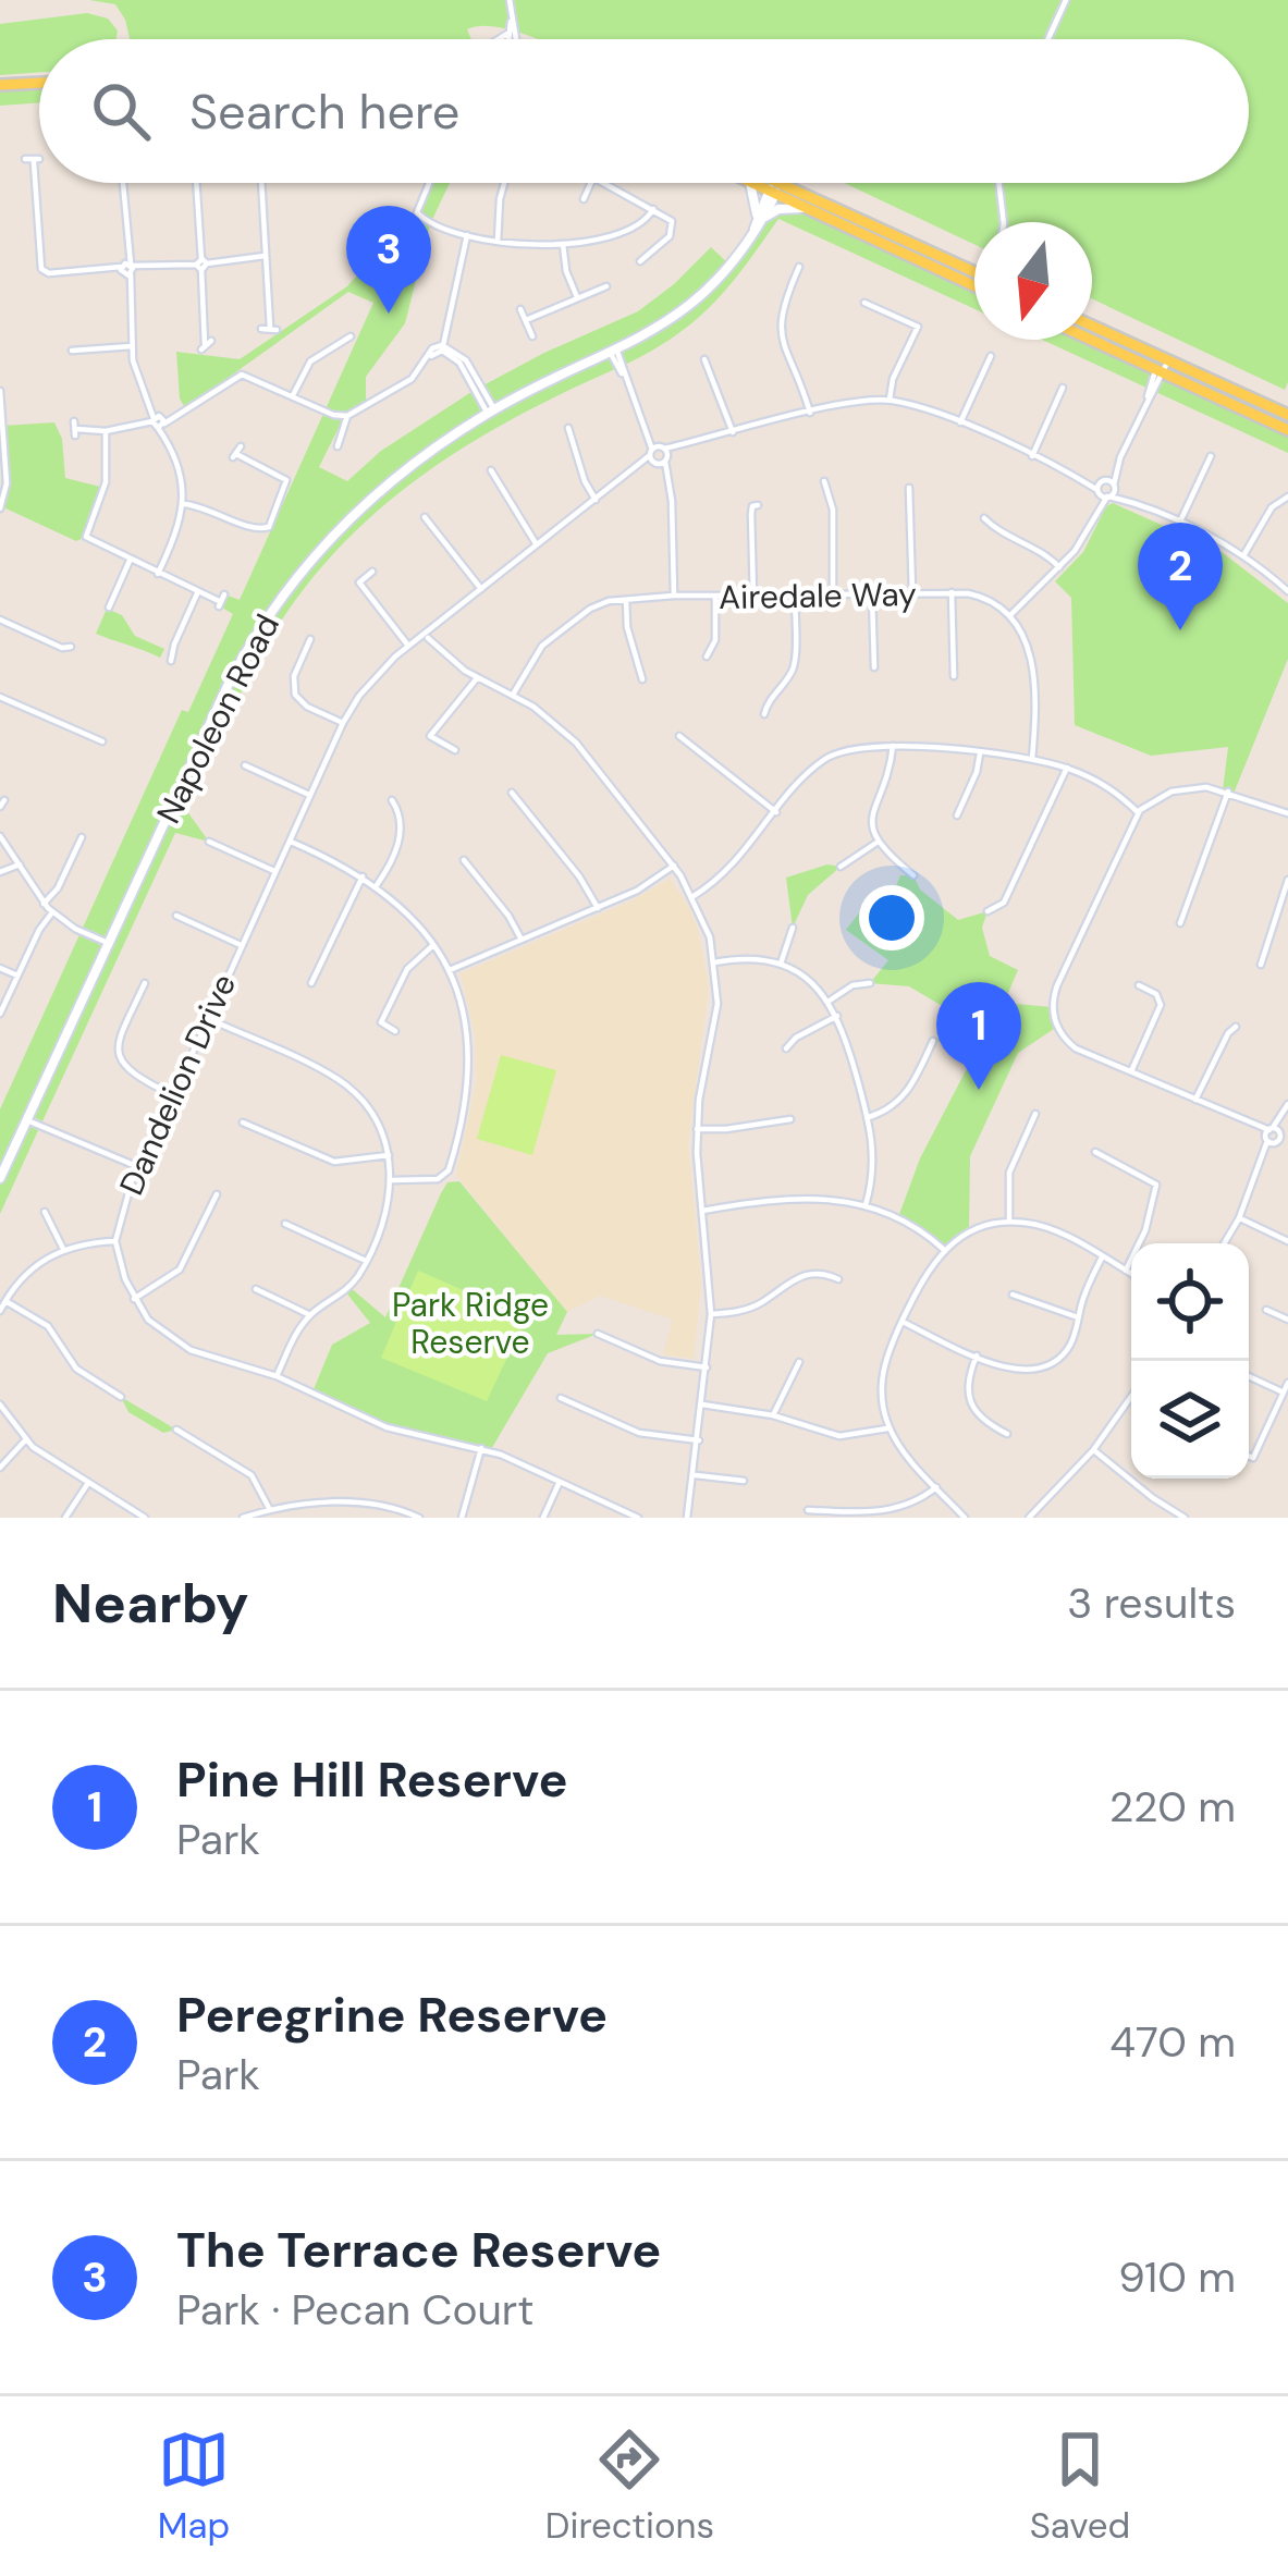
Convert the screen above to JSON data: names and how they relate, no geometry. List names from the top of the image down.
{
  "streets": {
    "main road": ["Napoleon Road"],
    "street": ["Airedale Way", "Dandelion Drive"]
  },
  "parks": ["Park Ridge Reserve"],
  "north": "bottom",
  "page": {
    "search": "Search here",
    "pins": ["3", "2", "1"],
    "heading": ["Nearby", "3 results"],
    "list": [
      {
        "mark": "1",
        "name": "Pine Hill Reserve",
        "note": "Park",
        "value": "220 m"
      },
      {
        "mark": "2",
        "name": "Peregrine Reserve",
        "note": "Park",
        "value": "470 m"
      },
      {
        "mark": "3",
        "name": "The Terrace Reserve",
        "note": "Park · Pecan Court",
        "value": "910 m"
      }
    ],
    "nav": ["Map", "Directions", "Saved"]
  }
}
